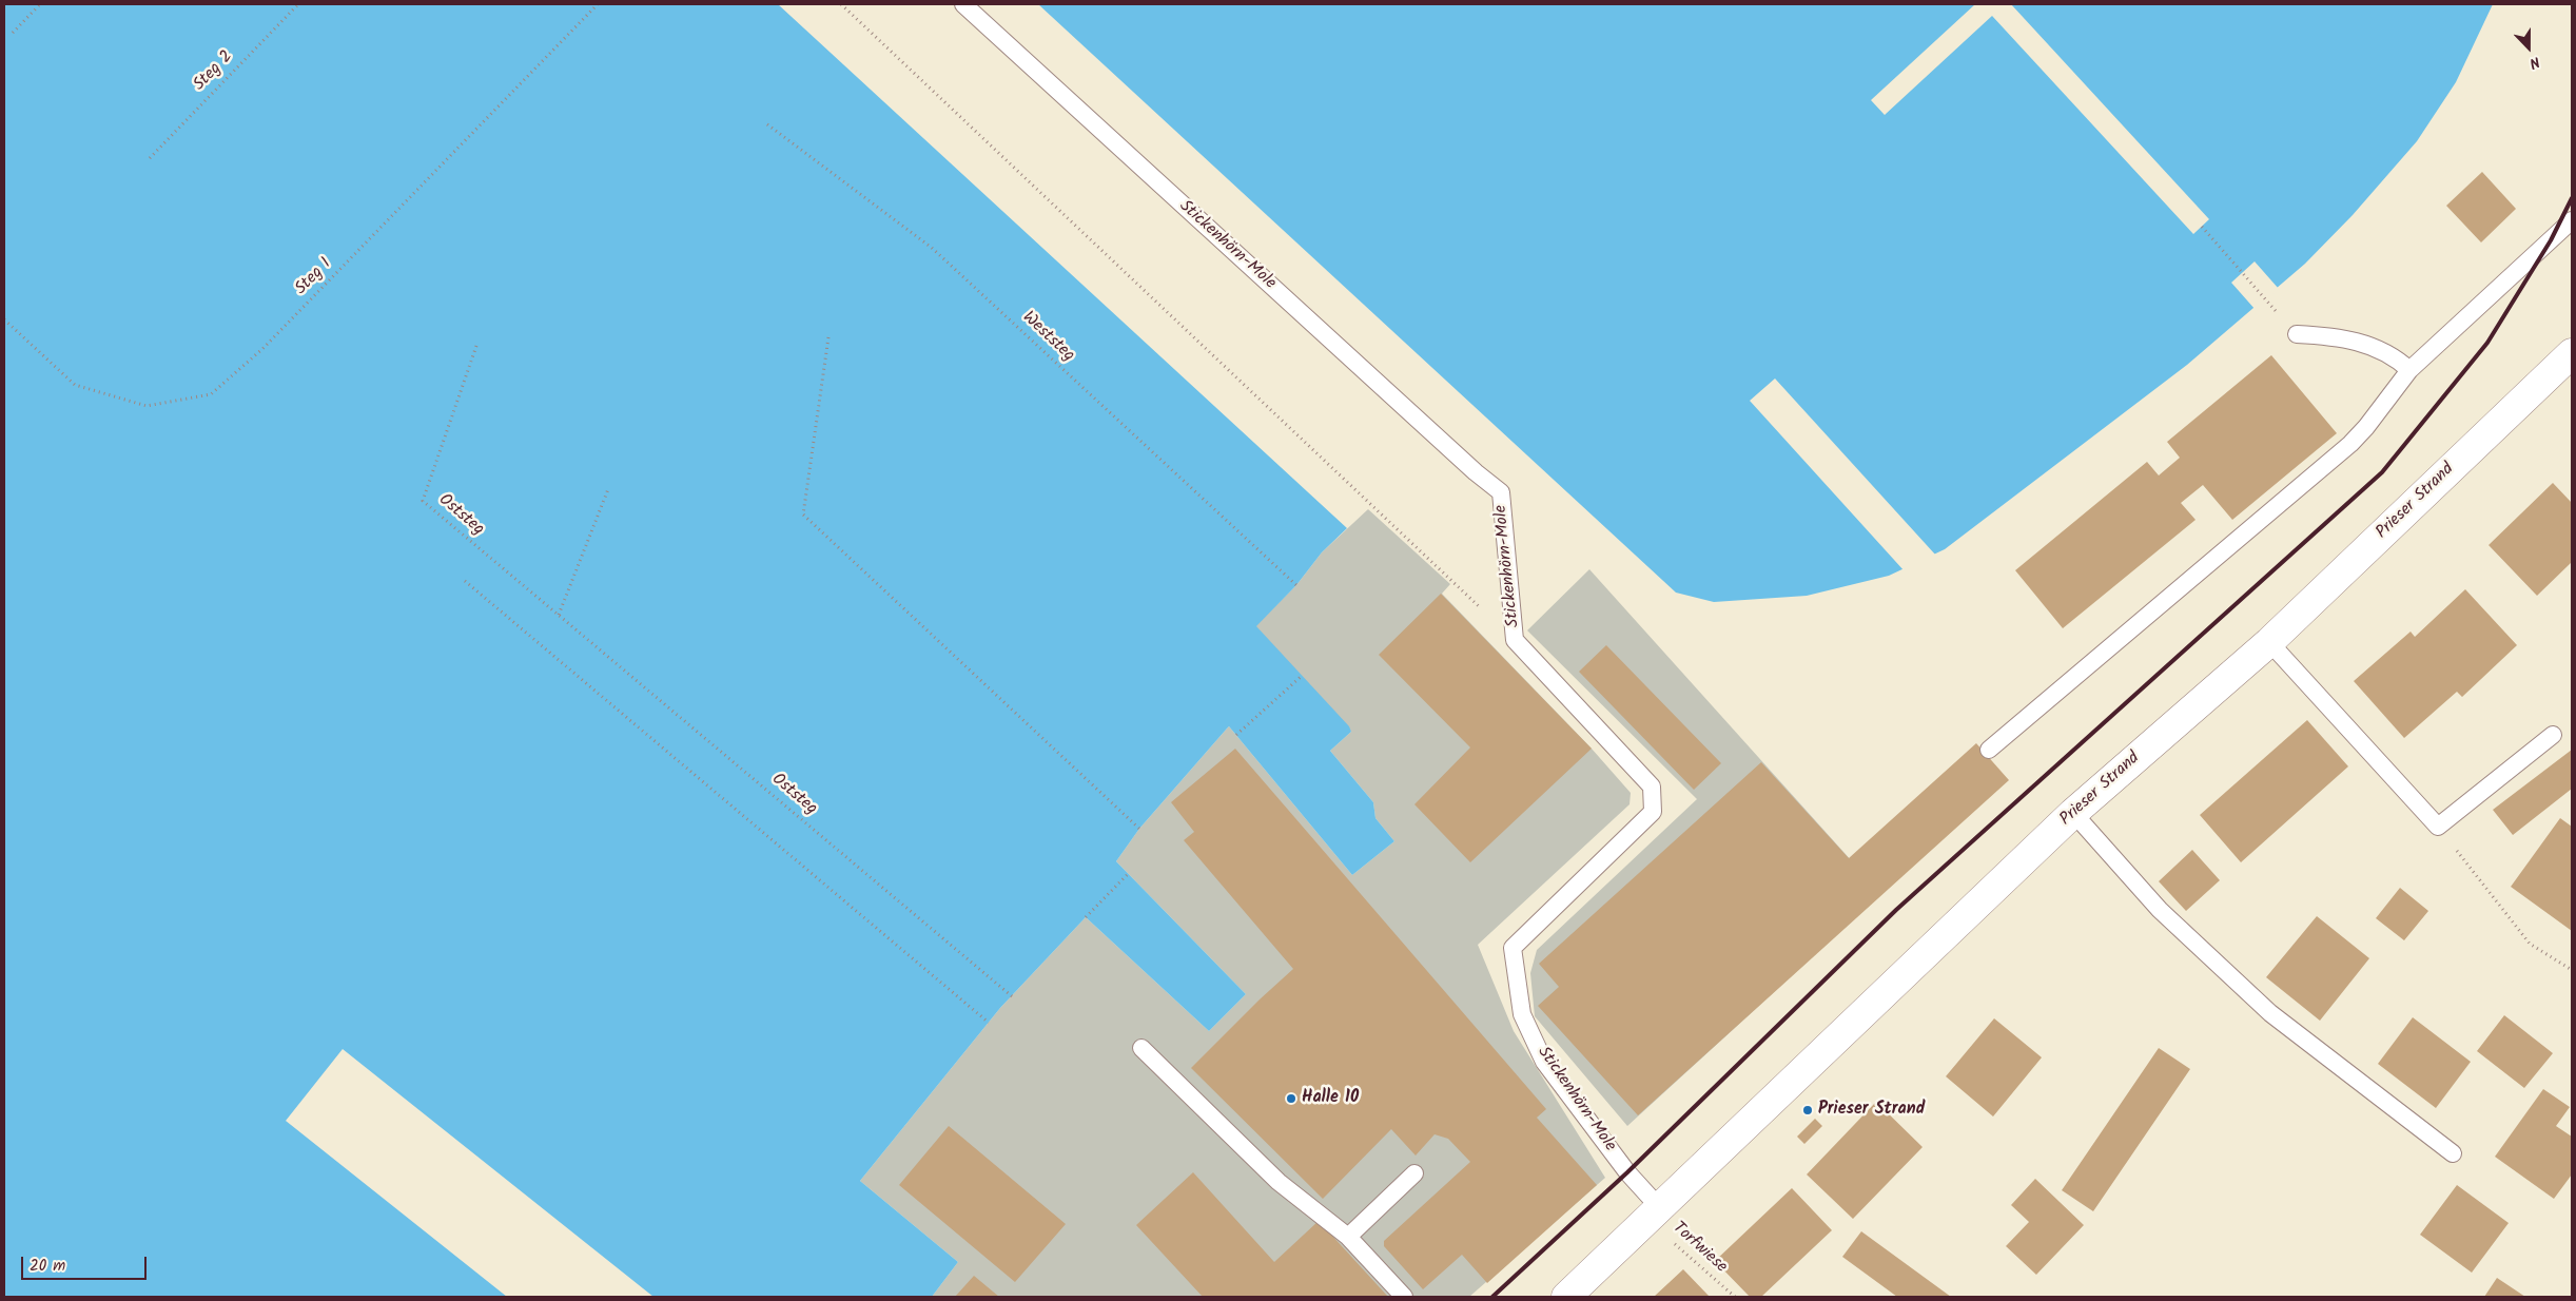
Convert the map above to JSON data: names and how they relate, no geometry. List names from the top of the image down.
{
  "streets": {
    "street": ["Prieser Strand"],
    "lane": ["Stickenhörn-Mole"],
    "path": [
      "Steg 2",
      "Steg 1",
      "Weststeg",
      "Oststeg",
      "Torfwiese"
    ]
  },
  "crossings": [
    ["Stickenhörn-Mole", "Prieser Strand"],
    ["Stickenhörn-Mole", "Torfwiese"],
    ["Prieser Strand", "Torfwiese"]
  ],
  "places": ["Halle 10", "Prieser Strand"],
  "scale_bar": "20 m",
  "north": "bottom"
}
